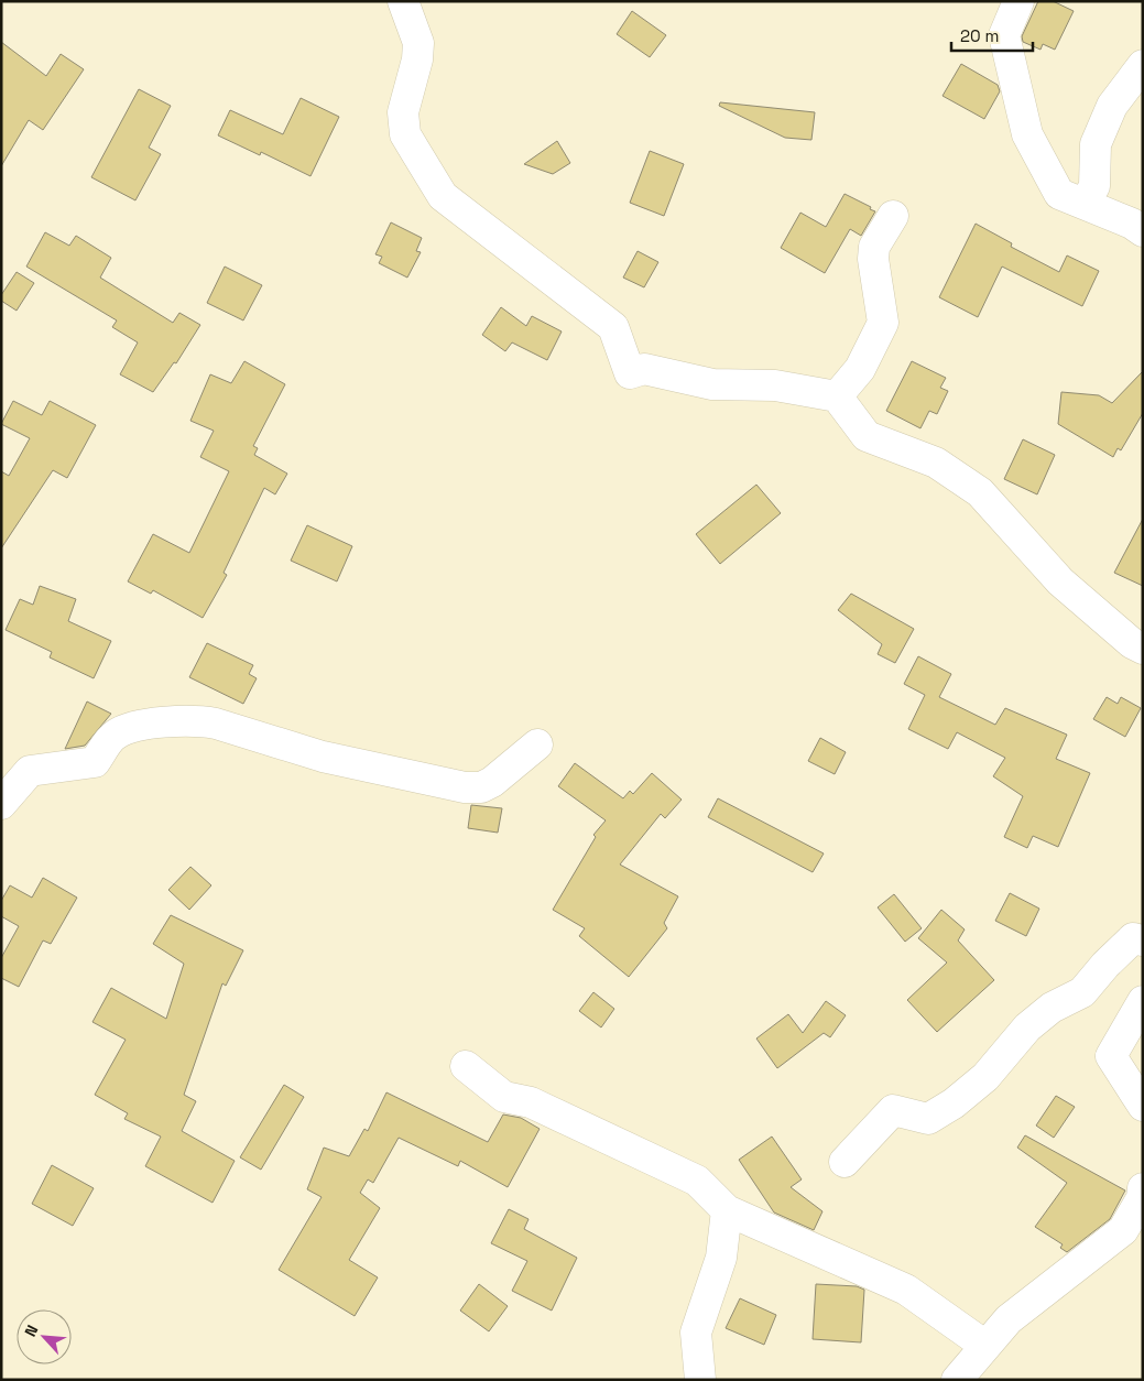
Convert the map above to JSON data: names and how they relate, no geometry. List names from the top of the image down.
{
  "scale_bar": "20 m",
  "north": "top left"
}
